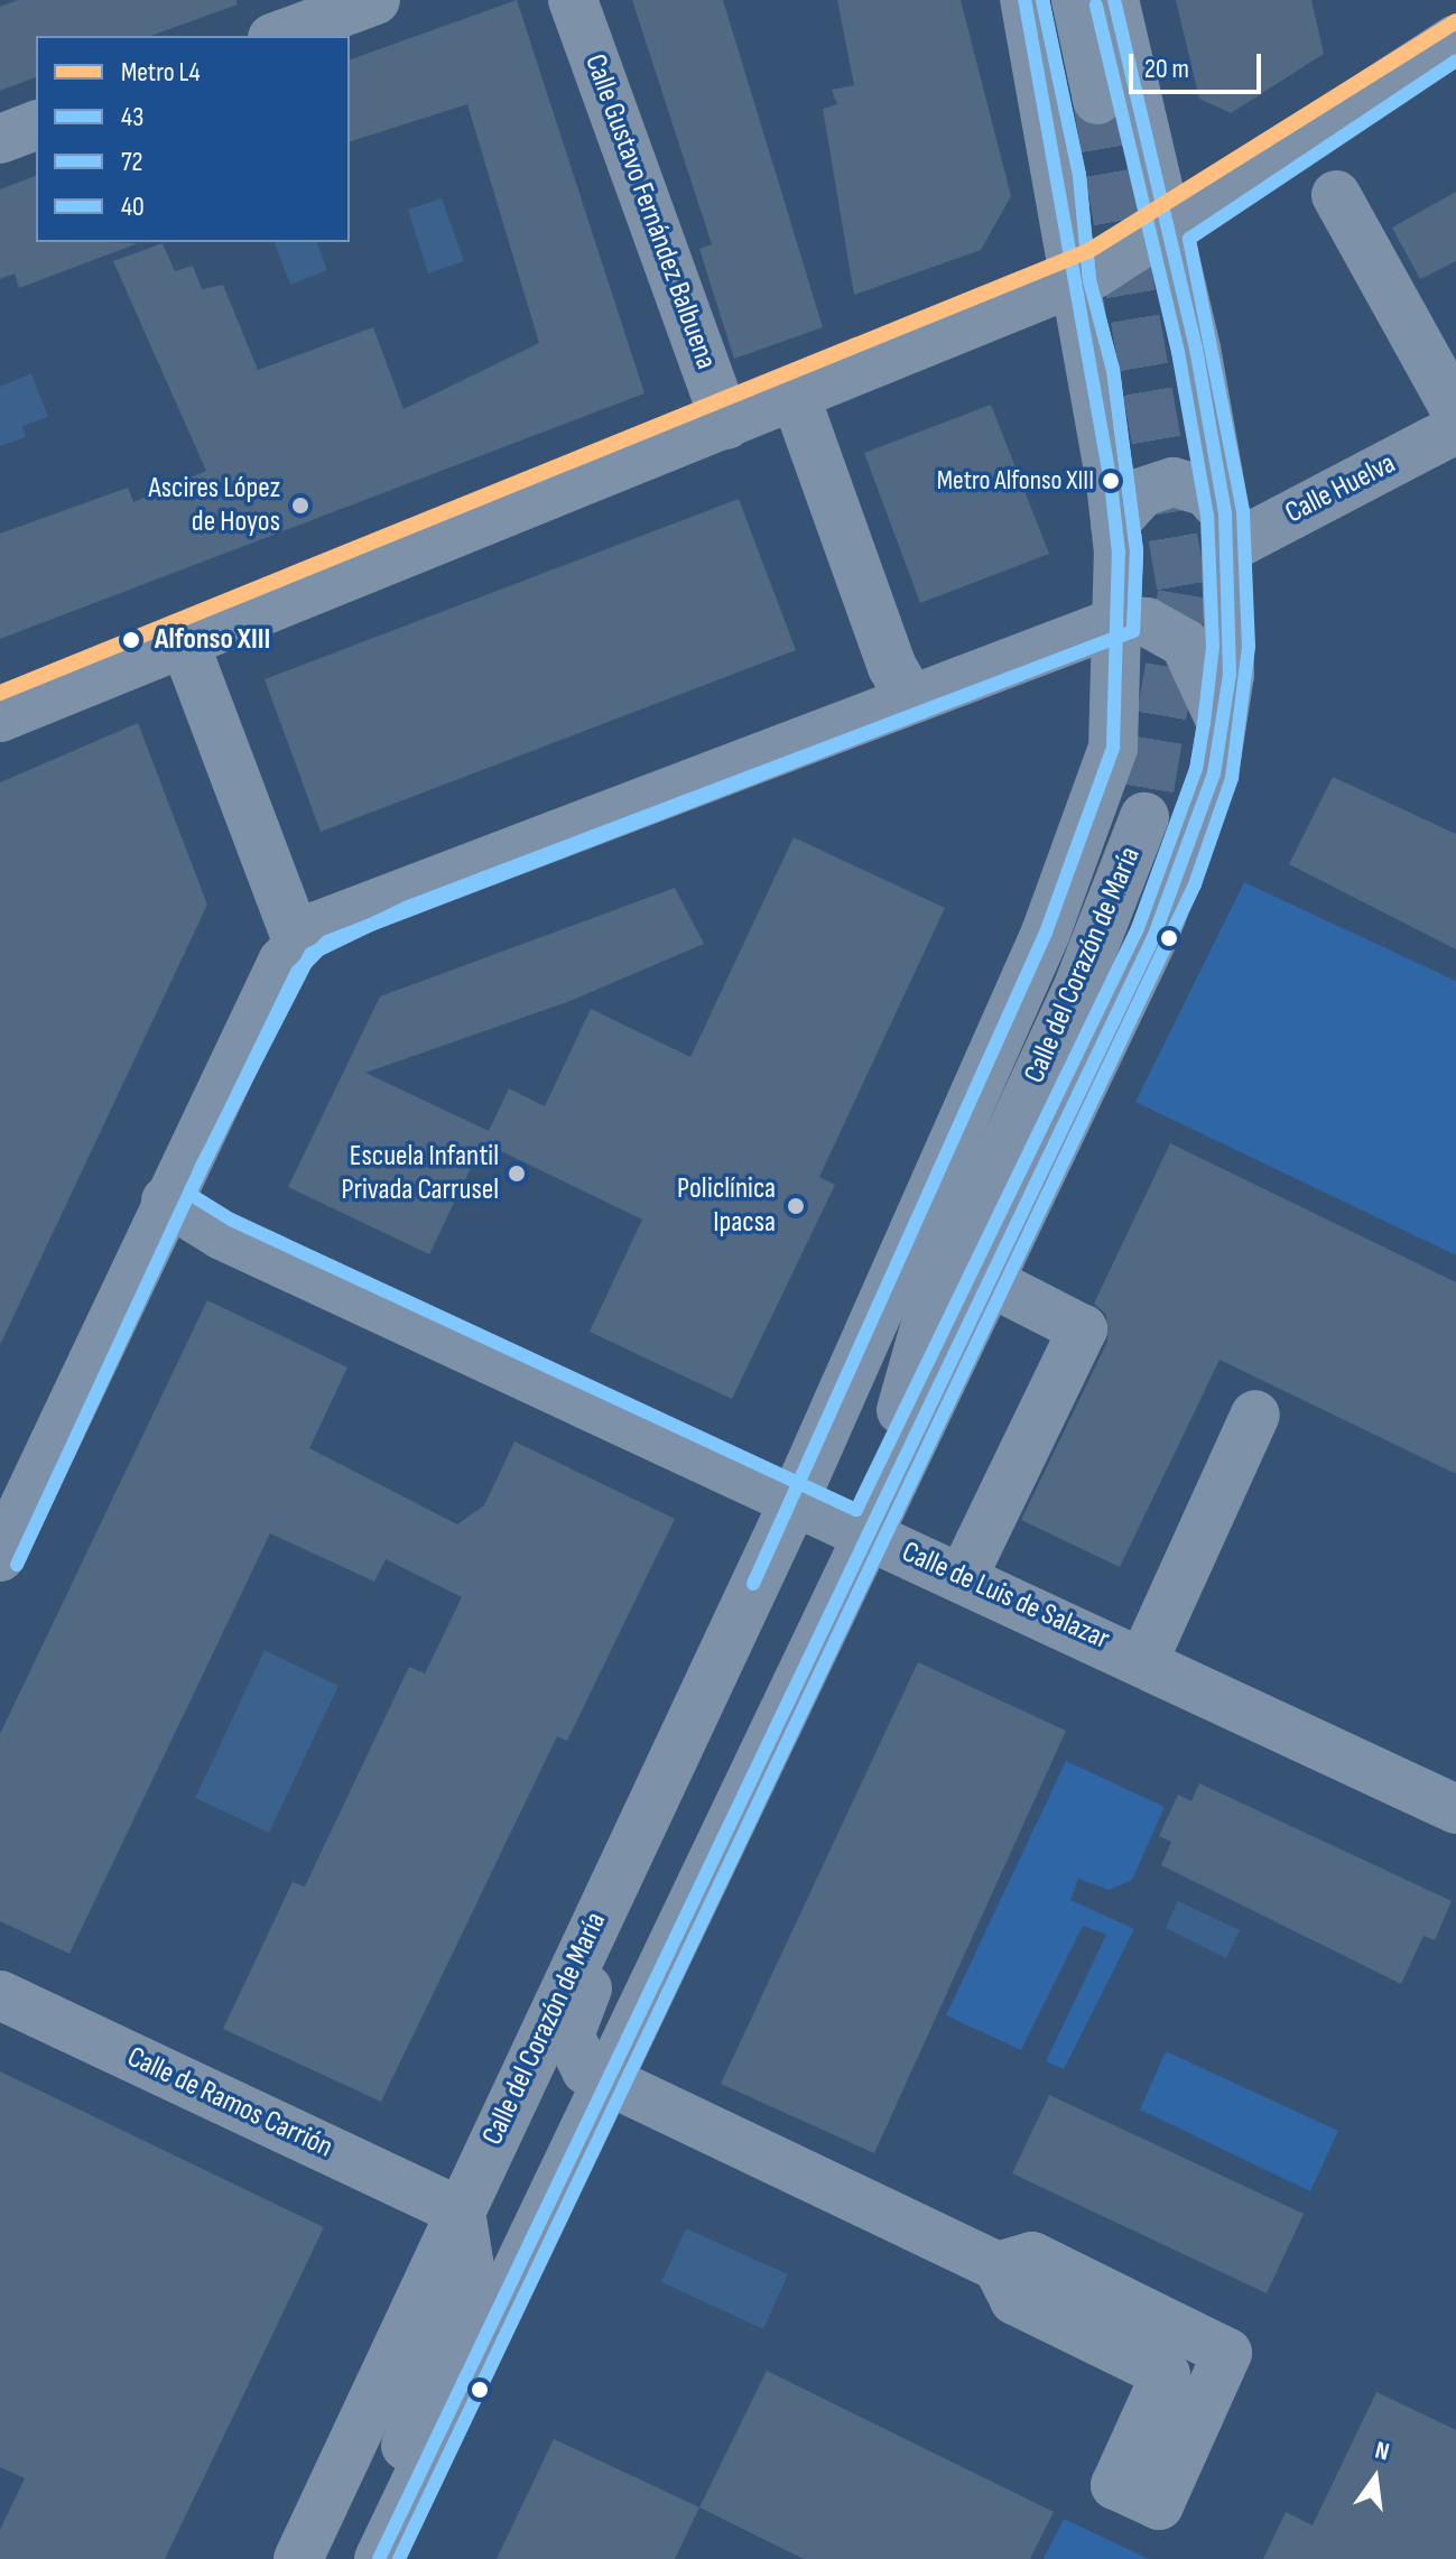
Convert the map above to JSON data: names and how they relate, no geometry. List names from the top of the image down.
{
  "streets": {
    "street": [
      "Calle Gustavo Fernández Balbuena",
      "Calle Huelva",
      "Calle del Corazón de María",
      "Calle de Luis de Salazar",
      "Calle de Ramos Carrión"
    ]
  },
  "crossings": [
    ["Calle Huelva", "Calle del Corazón de María"],
    ["Calle del Corazón de María", "Calle de Luis de Salazar"],
    ["Calle del Corazón de María", "Calle de Ramos Carrión"]
  ],
  "places": [
    "Metro Alfonso XIII",
    "Ascires López de Hoyos",
    "Alfonso XIII",
    "Escuela Infantil Privada Carrusel",
    "Policlínica Ipacsa"
  ],
  "lines": [
    "transit line 43",
    "transit line 72",
    "transit line 40",
    "metro line L4"
  ],
  "legend": [
    "Metro L4",
    "43",
    "72",
    "40"
  ],
  "scale_bar": "20 m",
  "north": "top"
}
